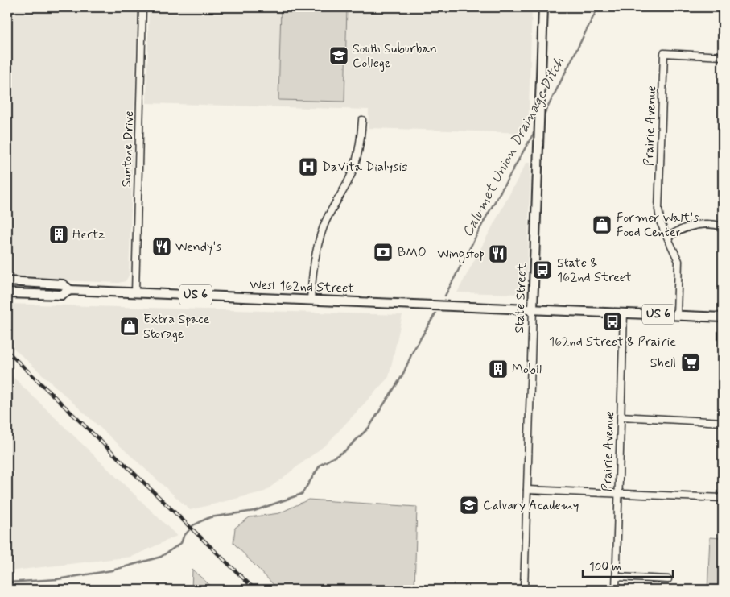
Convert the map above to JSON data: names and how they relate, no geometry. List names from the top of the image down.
{
  "streets": {
    "main road": ["West 162nd Street", "US 6", "State Street"],
    "street": ["Prairie Avenue", "Suntone Drive"]
  },
  "crossings": [
    ["Prairie Avenue", "US 6"],
    ["Suntone Drive", "West 162nd Street"],
    ["West 162nd Street", "US 6"],
    ["West 162nd Street", "State Street"],
    ["US 6", "State Street"]
  ],
  "water": ["Calumet Union Drainage Ditch"],
  "places": {
    "school or university": ["South Suburban College", "Calvary Academy"],
    "hospital": ["DaVita Dialysis"],
    "shop": ["Former Walt's Food Center", "Extra Space Storage"],
    "building": ["Hertz", "Mobil"],
    "restaurant": ["Wendy's", "Wingstop"],
    "bank": ["BMO"],
    "bus stop": ["State & 162nd Street", "162nd Street & Prairie"],
    "supermarket": ["Shell"]
  },
  "scale_bar": "100 m"
}
